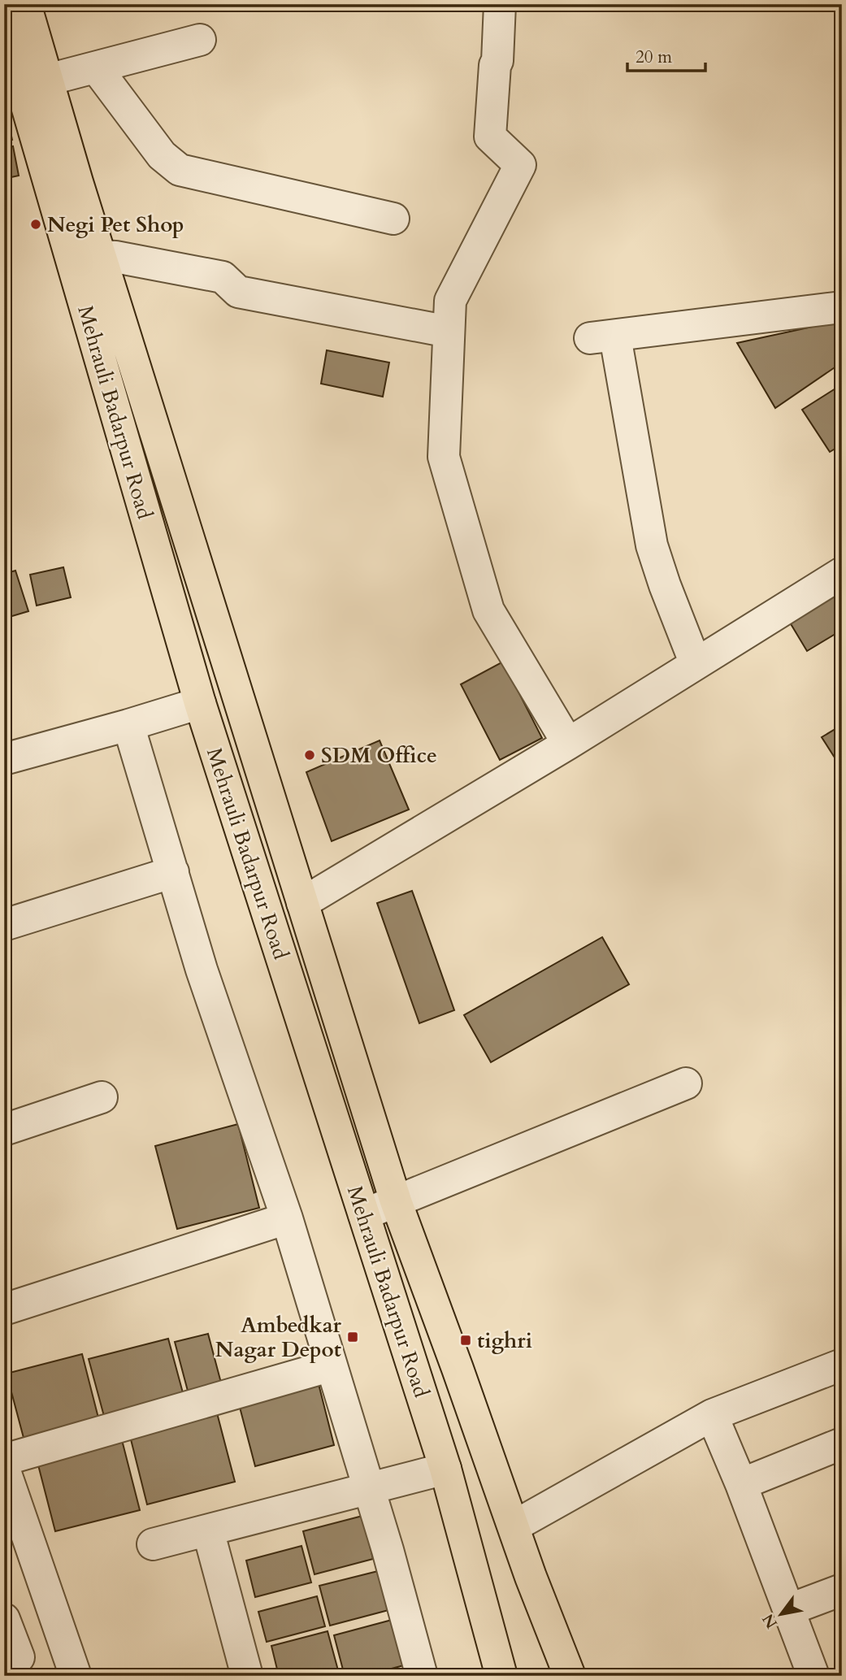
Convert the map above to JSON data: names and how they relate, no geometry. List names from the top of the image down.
{
  "streets": {
    "main road": ["Mehrauli Badarpur Road"]
  },
  "places": {
    "other": ["Negi Pet Shop", "SDM Office"],
    "transit": ["Ambedkar Nagar Depot", "tighri"]
  },
  "scale_bar": "20 m",
  "north": "bottom left"
}
